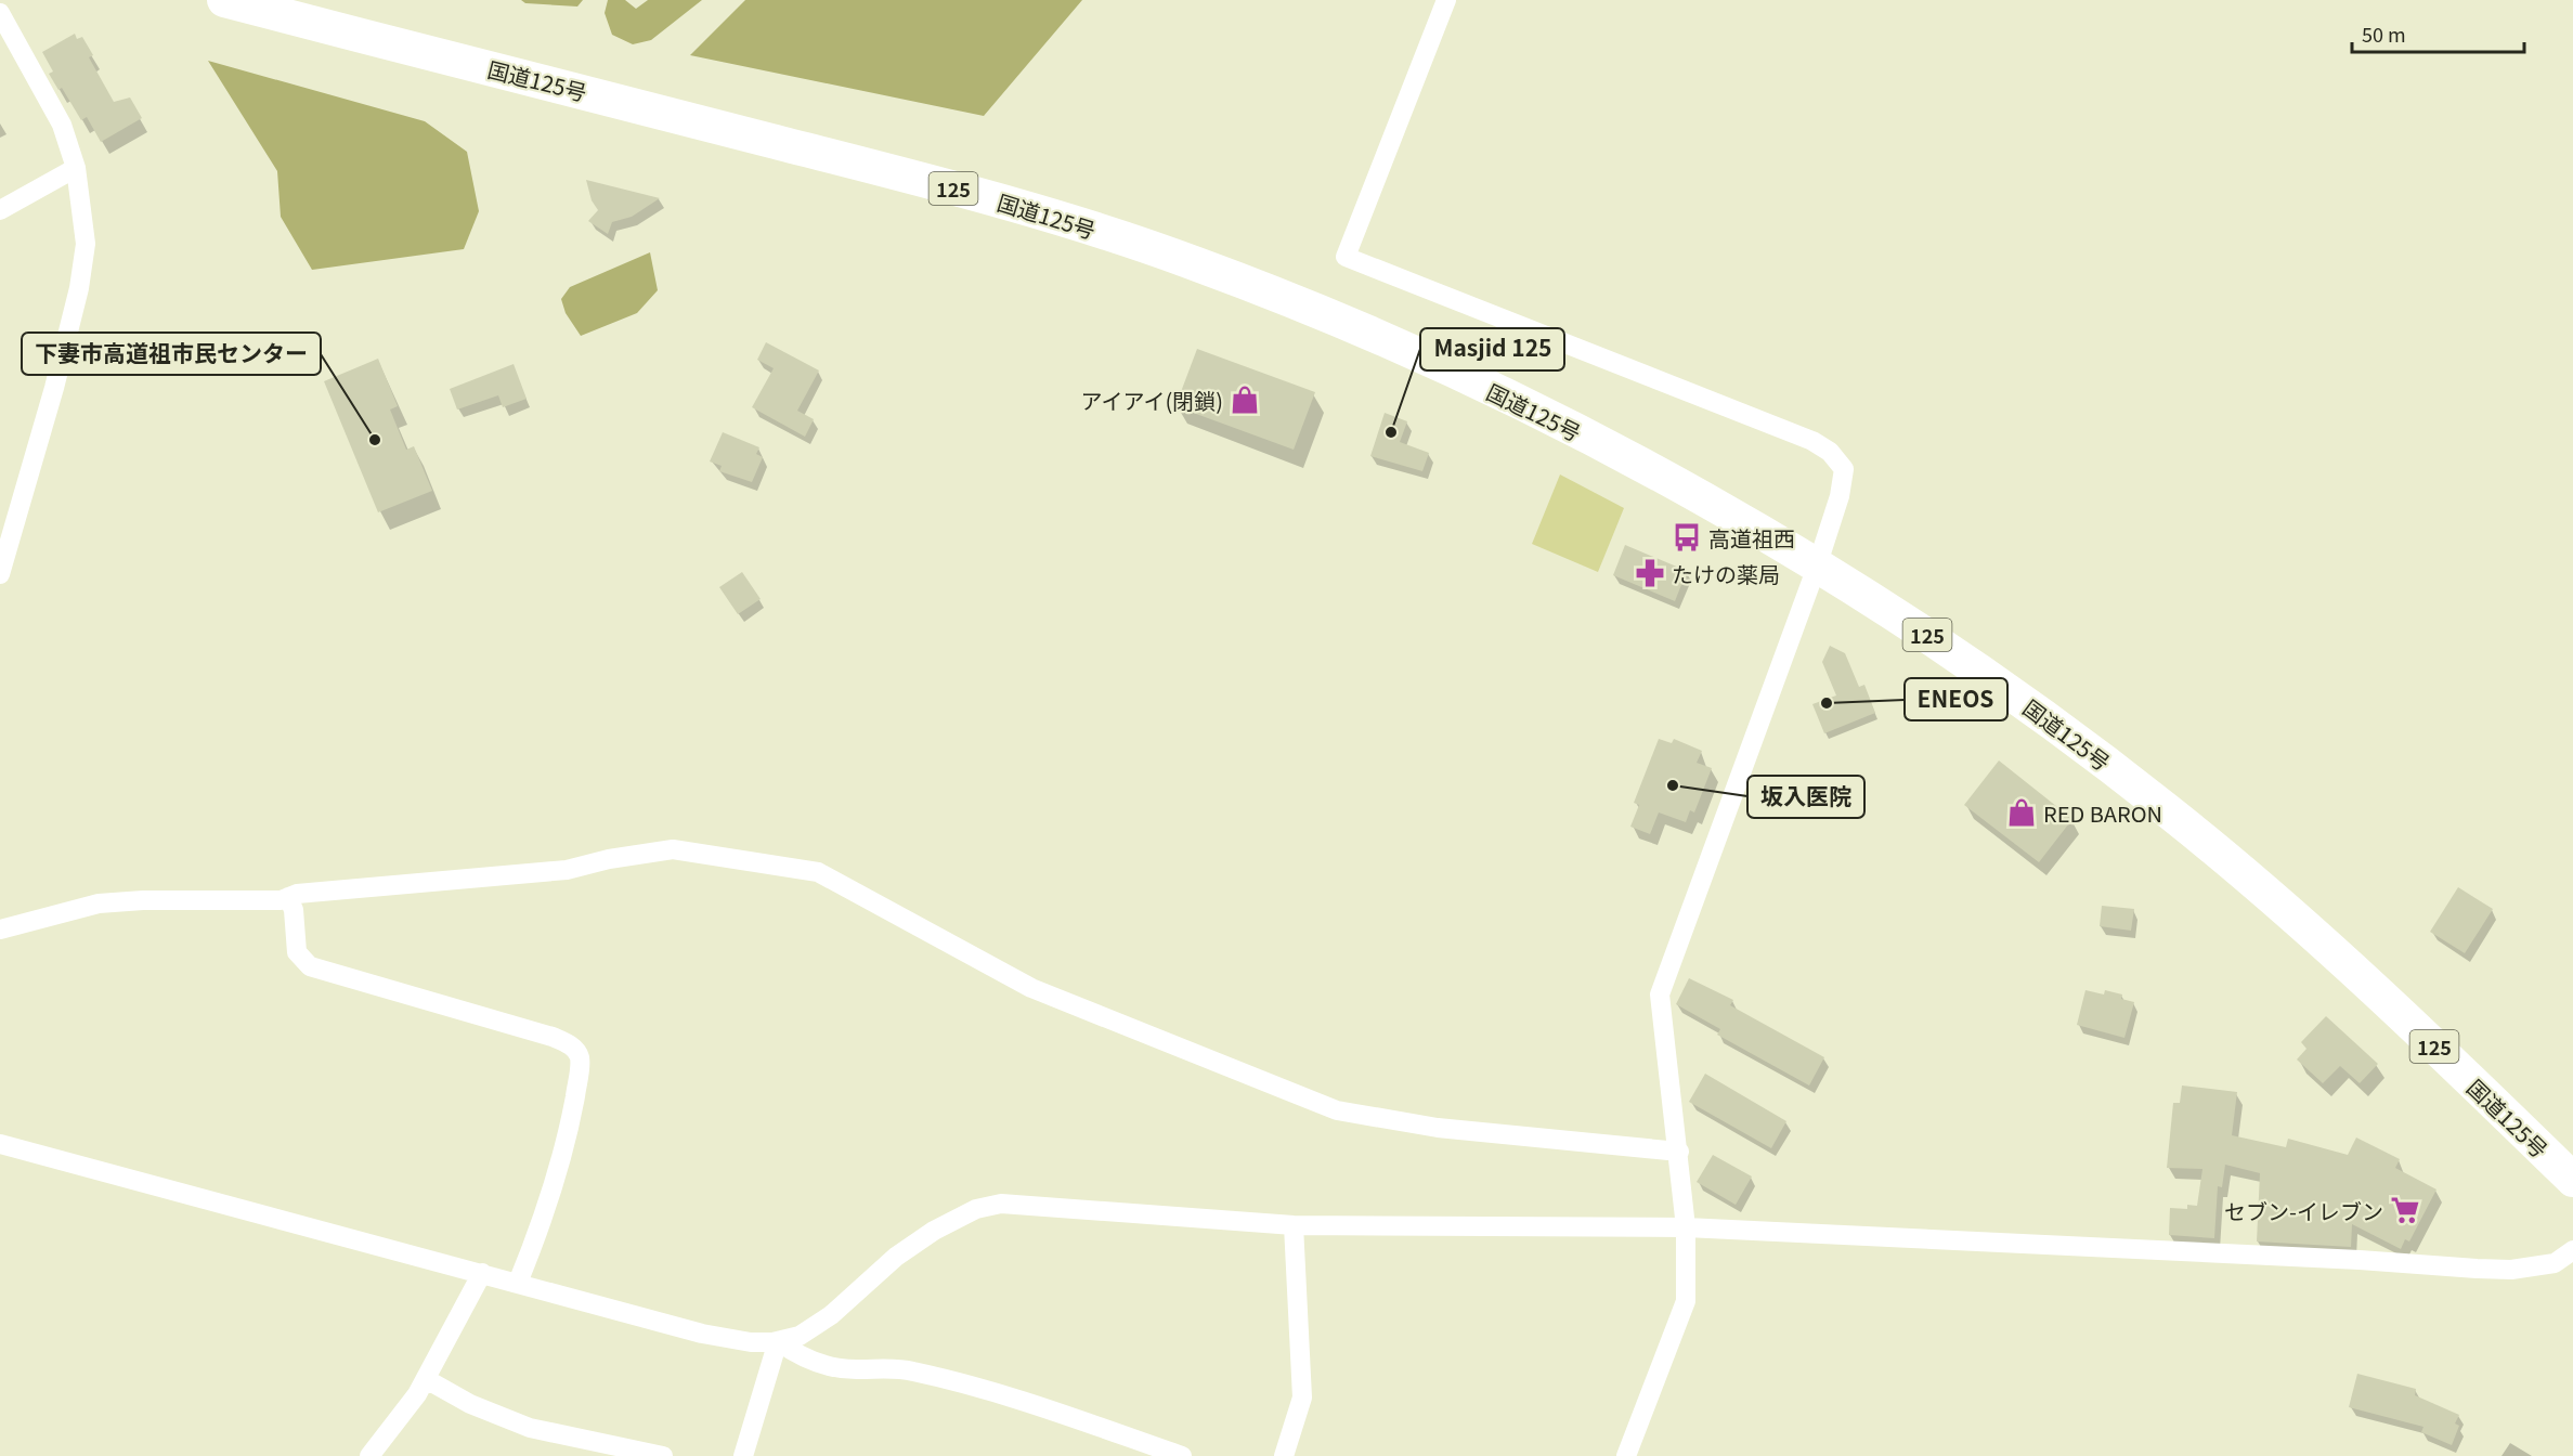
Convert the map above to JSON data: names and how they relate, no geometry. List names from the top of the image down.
{
  "streets": {
    "highway": ["国道125号", "125"]
  },
  "places": {
    "shop": ["アイアイ(閉鎖)", "RED BARON"],
    "other": [
      "Masjid 125",
      "下妻市高道祖市民センター",
      "ENEOS",
      "坂入医院"
    ],
    "bus stop": ["高道祖西"],
    "pharmacy": ["たけの薬局"],
    "supermarket": ["セブン-イレブン"]
  },
  "scale_bar": "50 m"
}
